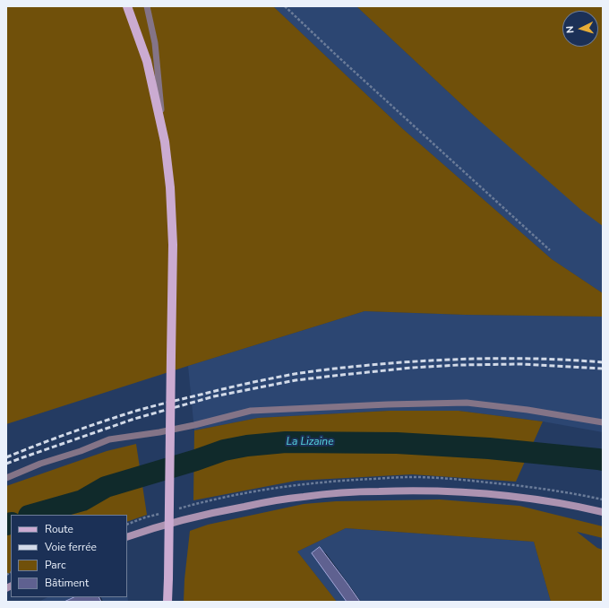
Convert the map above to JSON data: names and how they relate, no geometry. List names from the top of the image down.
{
  "water": ["La Lizaine"],
  "legend": [
    "Route",
    "Voie ferrée",
    "Parc",
    "Bâtiment"
  ],
  "north": "left"
}
